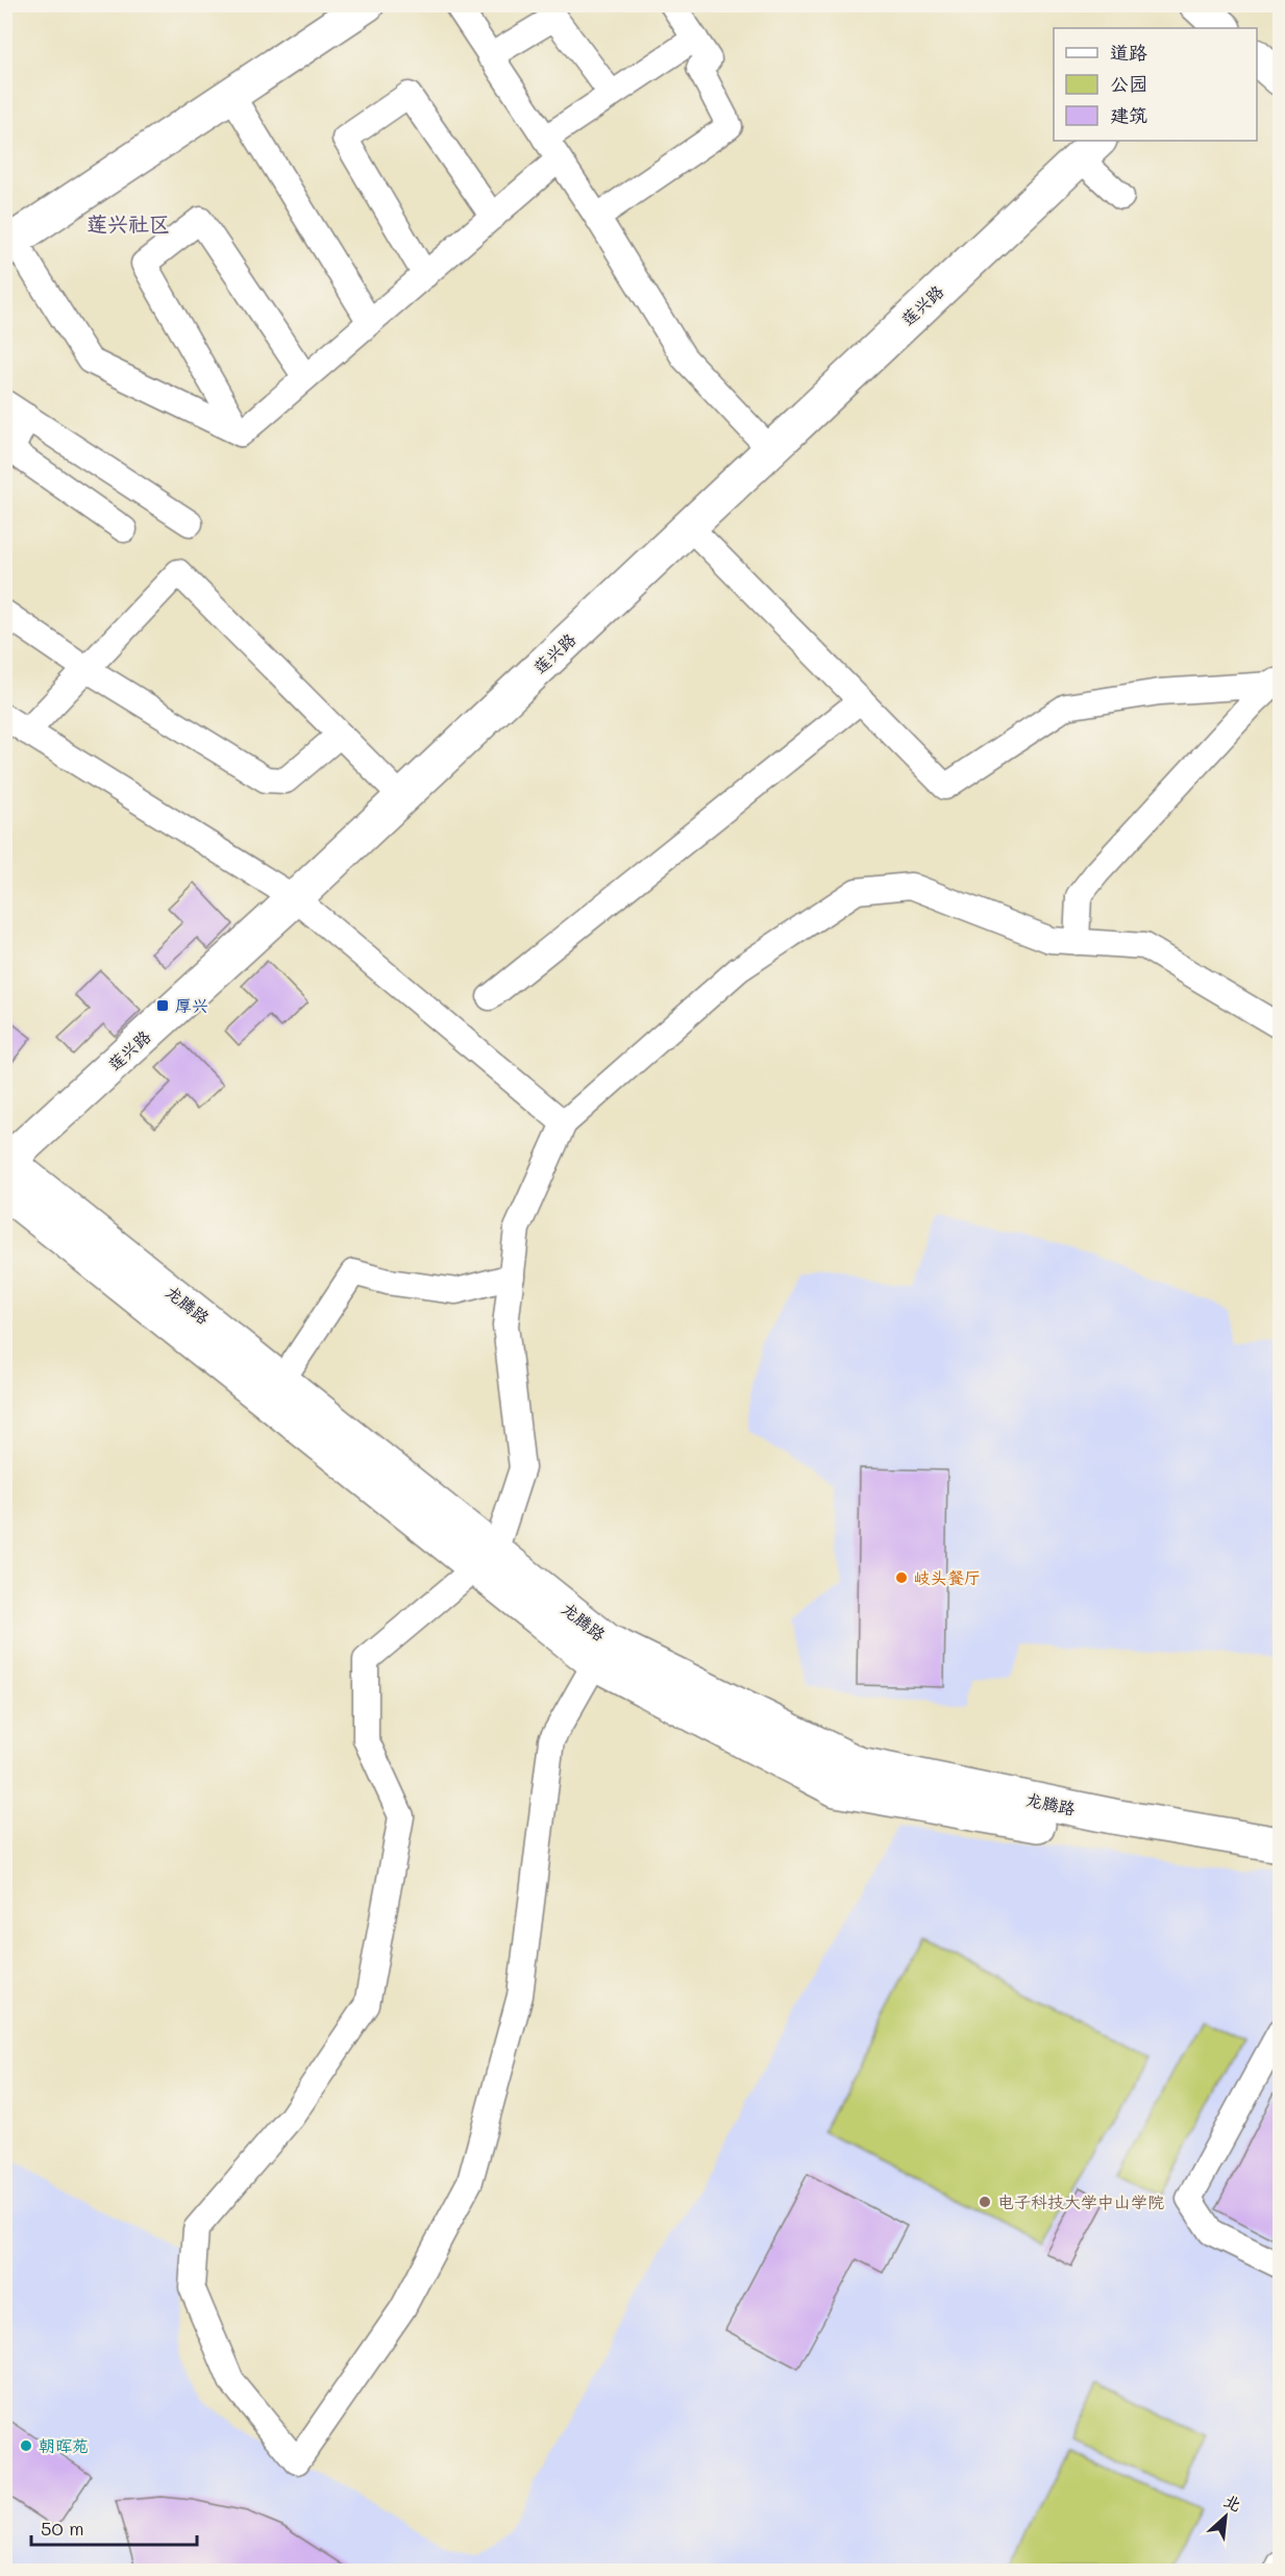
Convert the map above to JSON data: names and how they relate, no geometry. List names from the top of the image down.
{
  "streets": {
    "street": ["莲兴路", "龙腾路"]
  },
  "crossings": [
    ["莲兴路", "龙腾路"]
  ],
  "districts": ["莲兴社区"],
  "places": {
    "transit": ["厚兴"],
    "other": ["岐头餐厅", "电子科技大学中山学院", "朝晖苑"]
  },
  "legend": ["道路", "公园", "建筑"],
  "scale_bar": "50 m",
  "north": "top right"
}
